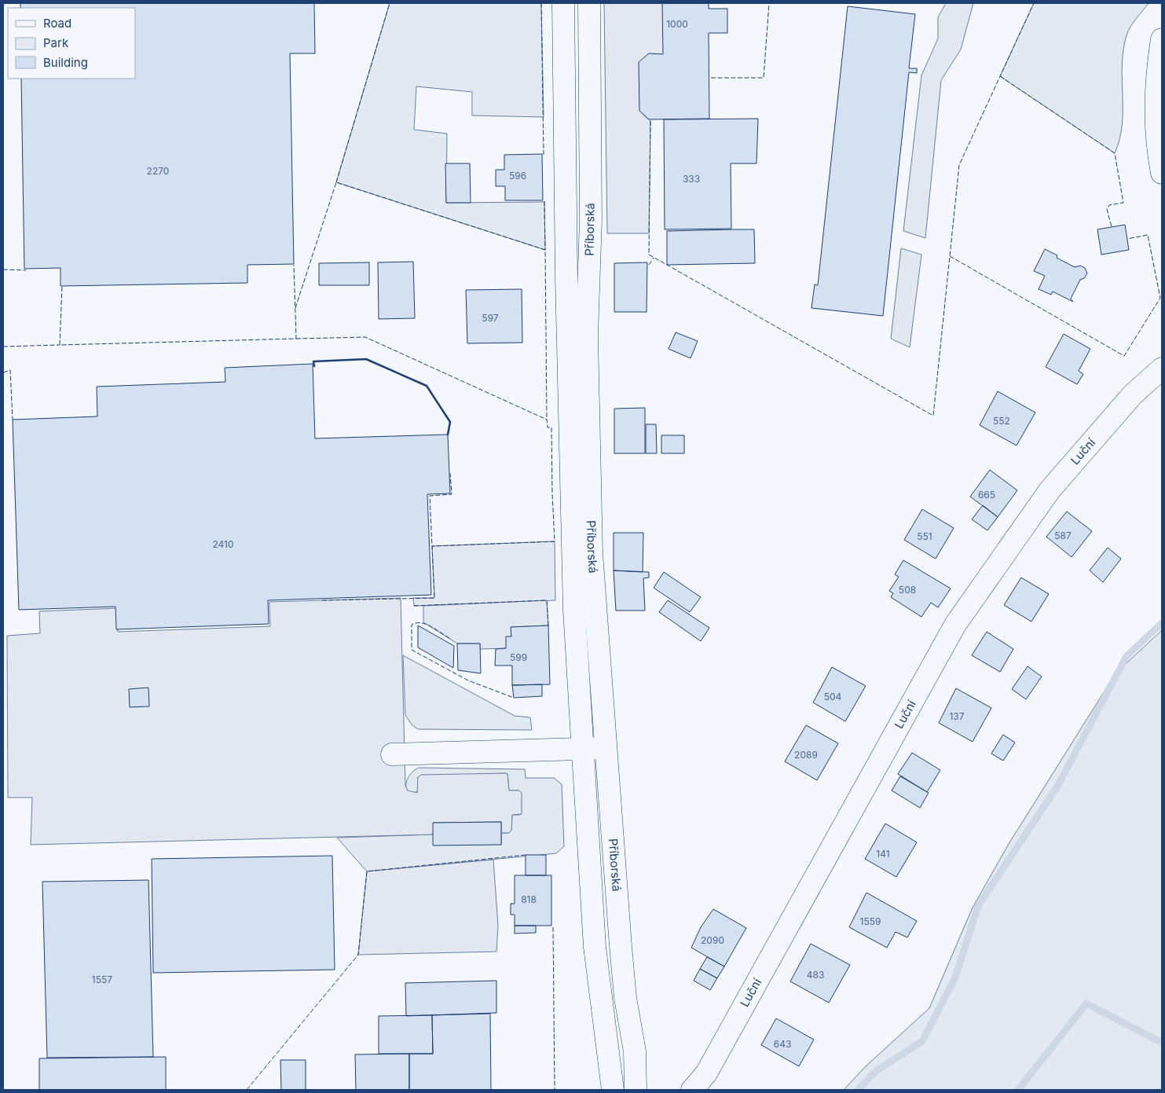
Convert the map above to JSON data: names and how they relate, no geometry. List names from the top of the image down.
{
  "streets": {
    "main road": ["Příborská", "Luční"]
  },
  "house_numbers": [
    "1000",
    "2270",
    "596",
    "333",
    "597",
    "552",
    "665",
    "587",
    "551",
    "2410",
    "508",
    "599",
    "504",
    "137",
    "2089",
    "141",
    "818",
    "1559",
    "2090",
    "483",
    "1557",
    "643"
  ],
  "legend": ["Road", "Park", "Building"]
}
